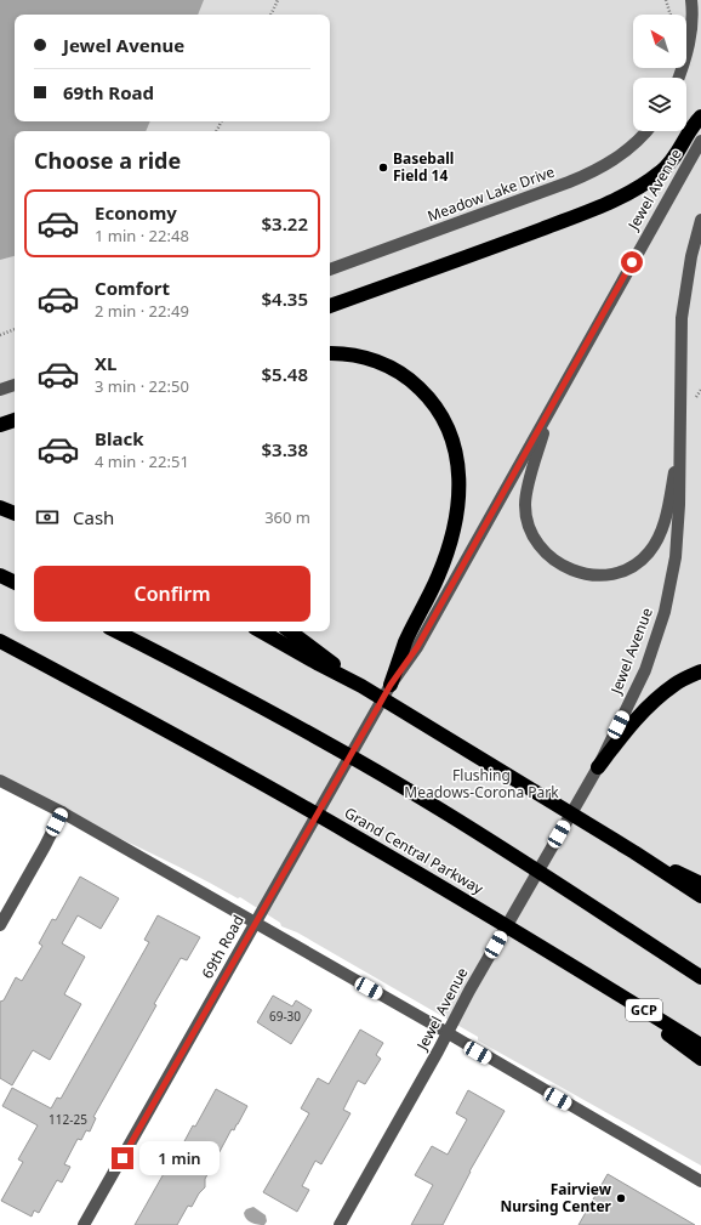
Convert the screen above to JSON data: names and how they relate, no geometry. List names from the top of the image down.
{
  "streets": {
    "highway": ["Grand Central Parkway", "GCP"],
    "street": ["Jewel Avenue", "Meadow Lake Drive", "69th Road"]
  },
  "crossings": [
    ["Jewel Avenue", "69th Road"]
  ],
  "parks": ["Flushing Meadows-Corona Park"],
  "places": ["Baseball Field 14", "Fairview Nursing Center"],
  "house_numbers": ["69-30", "112-25"],
  "north": "top left",
  "page": {
    "banner": ["Jewel Avenue", "69th Road"],
    "heading": "Choose a ride",
    "list": [
      {
        "name": "Economy",
        "note": "1 min · 22:48",
        "value": "$3.22"
      },
      {
        "name": "Comfort",
        "note": "2 min · 22:49",
        "value": "$4.35"
      },
      {
        "name": "XL",
        "note": "3 min · 22:50",
        "value": "$5.48"
      },
      {
        "name": "Black",
        "note": "4 min · 22:51",
        "value": "$3.38"
      }
    ],
    "pay": ["Cash", "360 m"],
    "buttons": "Confirm",
    "bubble": "1 min"
  }
}
